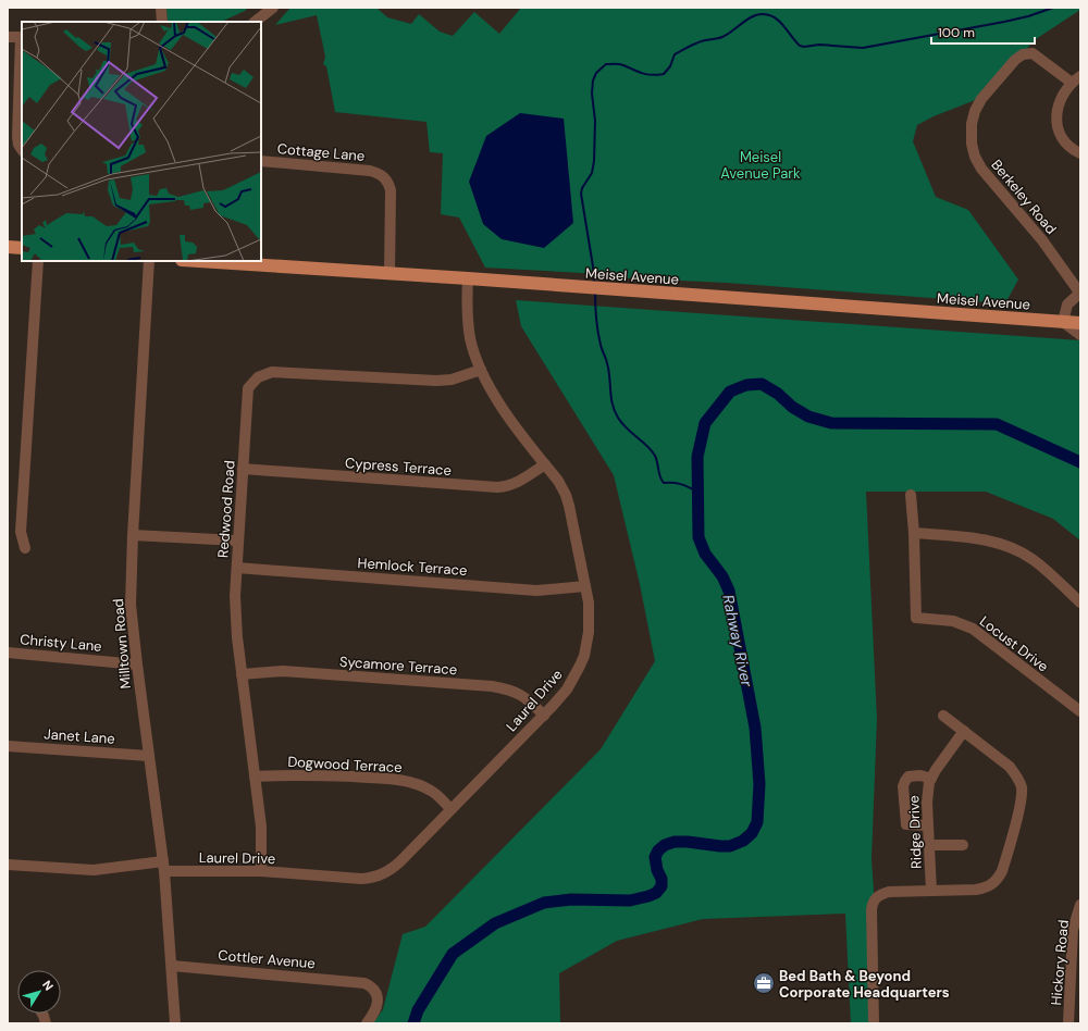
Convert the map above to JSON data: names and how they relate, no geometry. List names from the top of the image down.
{
  "streets": {
    "main road": ["Meisel Avenue"],
    "street": [
      "Cottage Lane",
      "Berkeley Road",
      "Cypress Terrace",
      "Redwood Road",
      "Hemlock Terrace",
      "Christy Lane",
      "Milltown Road",
      "Locust Drive",
      "Sycamore Terrace",
      "Laurel Drive",
      "Janet Lane",
      "Dogwood Terrace",
      "Ridge Drive",
      "Cottler Avenue",
      "Hickory Road"
    ]
  },
  "crossings": [
    ["Cottage Lane", "Meisel Avenue"],
    ["Meisel Avenue", "Laurel Drive"],
    ["Cypress Terrace", "Redwood Road"],
    ["Cypress Terrace", "Laurel Drive"],
    ["Redwood Road", "Hemlock Terrace"],
    ["Redwood Road", "Sycamore Terrace"],
    ["Redwood Road", "Laurel Drive"],
    ["Redwood Road", "Dogwood Terrace"],
    ["Hemlock Terrace", "Laurel Drive"],
    ["Christy Lane", "Milltown Road"],
    ["Milltown Road", "Laurel Drive"],
    ["Milltown Road", "Janet Lane"],
    ["Milltown Road", "Cottler Avenue"],
    ["Sycamore Terrace", "Laurel Drive"],
    ["Laurel Drive", "Dogwood Terrace"]
  ],
  "water": ["Rahway River"],
  "parks": ["Meisel Avenue Park"],
  "places": {
    "office": ["Bed Bath & Beyond Corporate Headquarters"]
  },
  "scale_bar": "100 m",
  "north": "top right"
}
